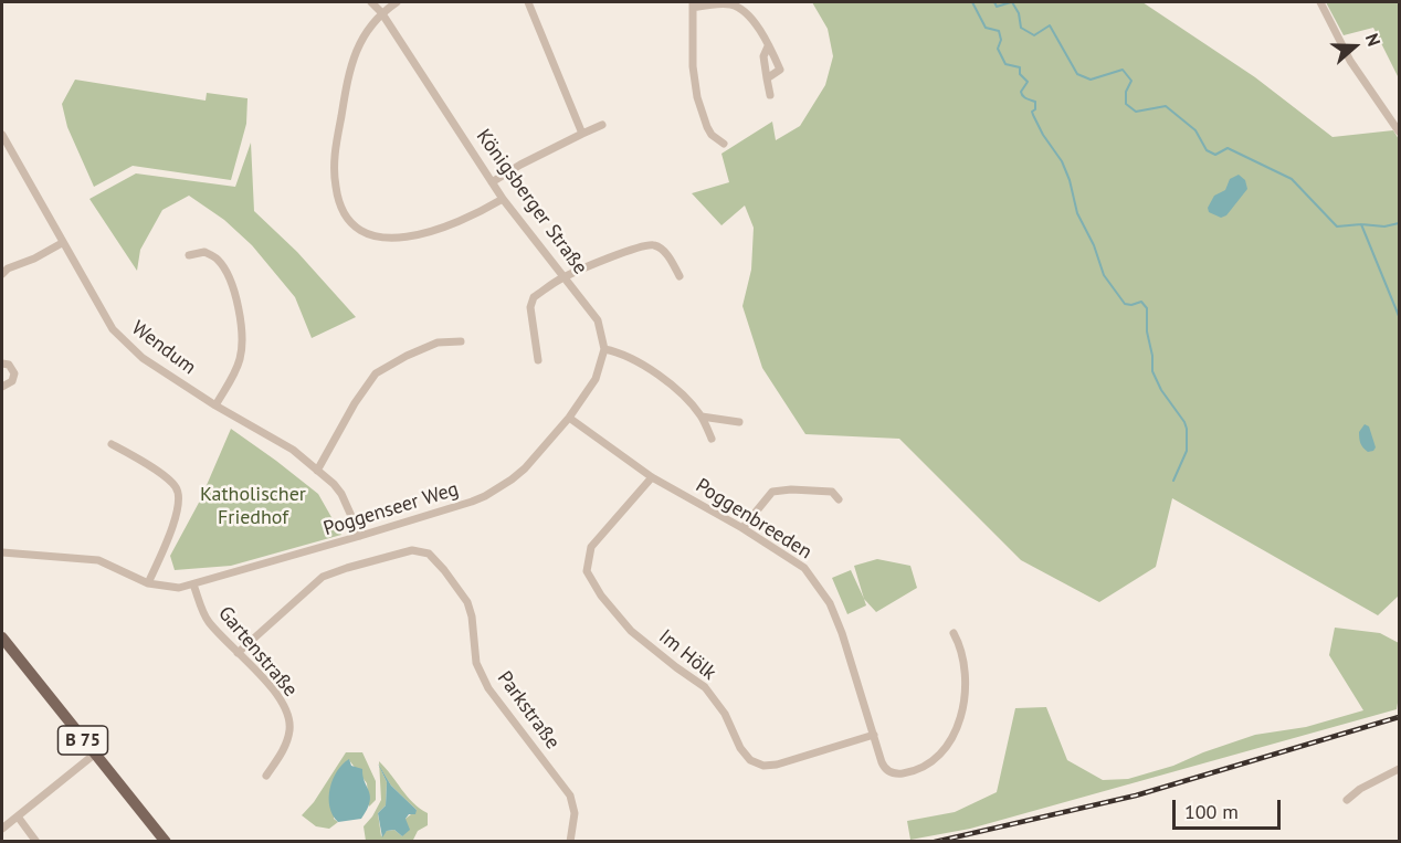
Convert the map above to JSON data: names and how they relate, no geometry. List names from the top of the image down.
{
  "streets": {
    "main road": ["B 75"],
    "street": [
      "Königsberger Straße",
      "Wendum",
      "Poggenseer Weg",
      "Poggenbreeden",
      "Gartenstraße",
      "Im Hölk",
      "Parkstraße"
    ]
  },
  "crossings": [
    ["Wendum", "Poggenseer Weg"],
    ["Poggenseer Weg", "Poggenbreeden"],
    ["Poggenseer Weg", "Gartenstraße"],
    ["Poggenbreeden", "Im Hölk"],
    ["Gartenstraße", "Parkstraße"]
  ],
  "parks": ["Katholischer Friedhof"],
  "scale_bar": "100 m",
  "north": "right"
}
